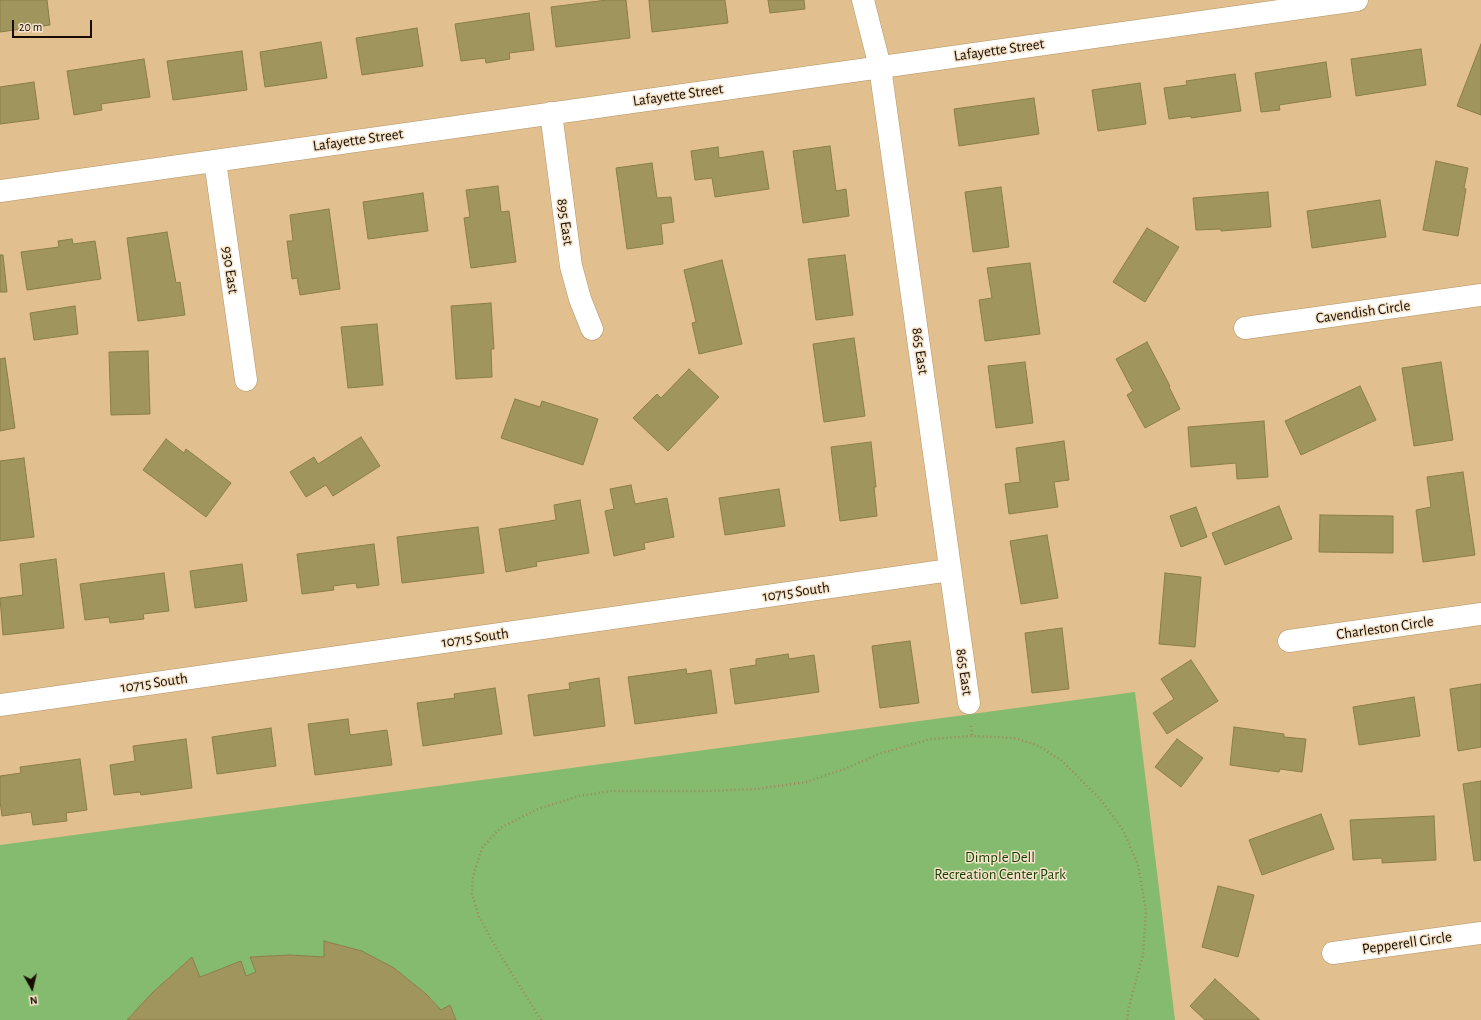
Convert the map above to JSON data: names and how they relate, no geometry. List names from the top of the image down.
{
  "streets": {
    "street": [
      "Lafayette Street",
      "895 East",
      "930 East",
      "Cavendish Circle",
      "865 East",
      "10715 South",
      "Charleston Circle",
      "Pepperell Circle"
    ]
  },
  "crossings": [
    ["Lafayette Street", "895 East"],
    ["Lafayette Street", "930 East"],
    ["Lafayette Street", "865 East"],
    ["865 East", "10715 South"]
  ],
  "parks": ["Dimple Dell Recreation Center Park"],
  "scale_bar": "20 m",
  "north": "bottom"
}
